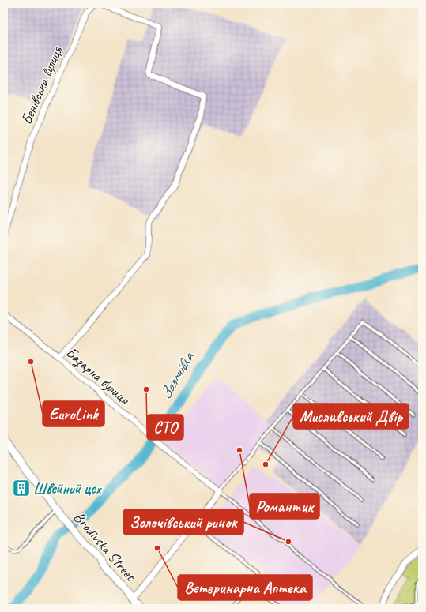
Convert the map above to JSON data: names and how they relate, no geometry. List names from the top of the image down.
{
  "streets": {
    "street": ["Бенівська вулиця", "Базарна вулиця", "Brodivska Street"]
  },
  "water": ["Золочівка"],
  "places": {
    "other": [
      "EuroLink",
      "СТО",
      "Романтик",
      "Мисливський Двір",
      "Золочівський ринок",
      "Ветеринарна Аптека"
    ],
    "building": ["Швейний цех"]
  }
}
